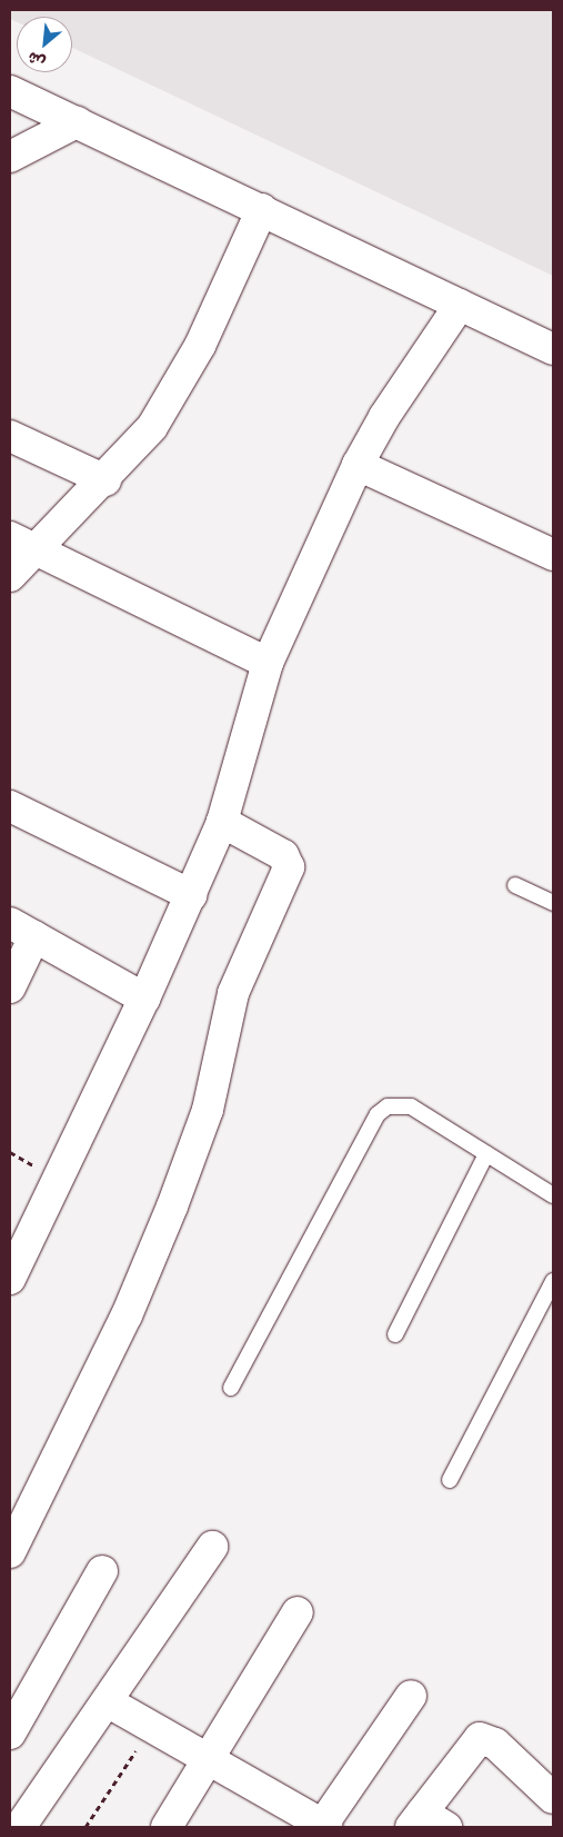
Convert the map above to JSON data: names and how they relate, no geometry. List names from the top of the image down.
{
  "north": "bottom left"
}
